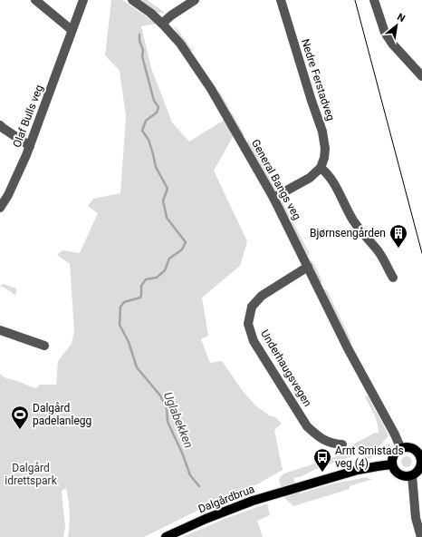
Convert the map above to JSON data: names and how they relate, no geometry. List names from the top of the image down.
{
  "streets": {
    "main road": ["Dalgårdbrua"],
    "street": [
      "Nedre Ferstadveg",
      "Olaf Bulls veg",
      "General Bangs veg",
      "Underhaugsvegen"
    ]
  },
  "crossings": [
    ["General Bangs veg", "Underhaugsvegen"],
    ["General Bangs veg", "Dalgårdbrua"]
  ],
  "water": ["Uglabekken"],
  "parks": ["Dalgård idrettspark"],
  "places": {
    "building": ["Bjørnsengården"],
    "sports": ["Dalgård padelanlegg"],
    "bus stop": ["Arnt Smistads veg (4)"]
  },
  "north": "top right"
}
